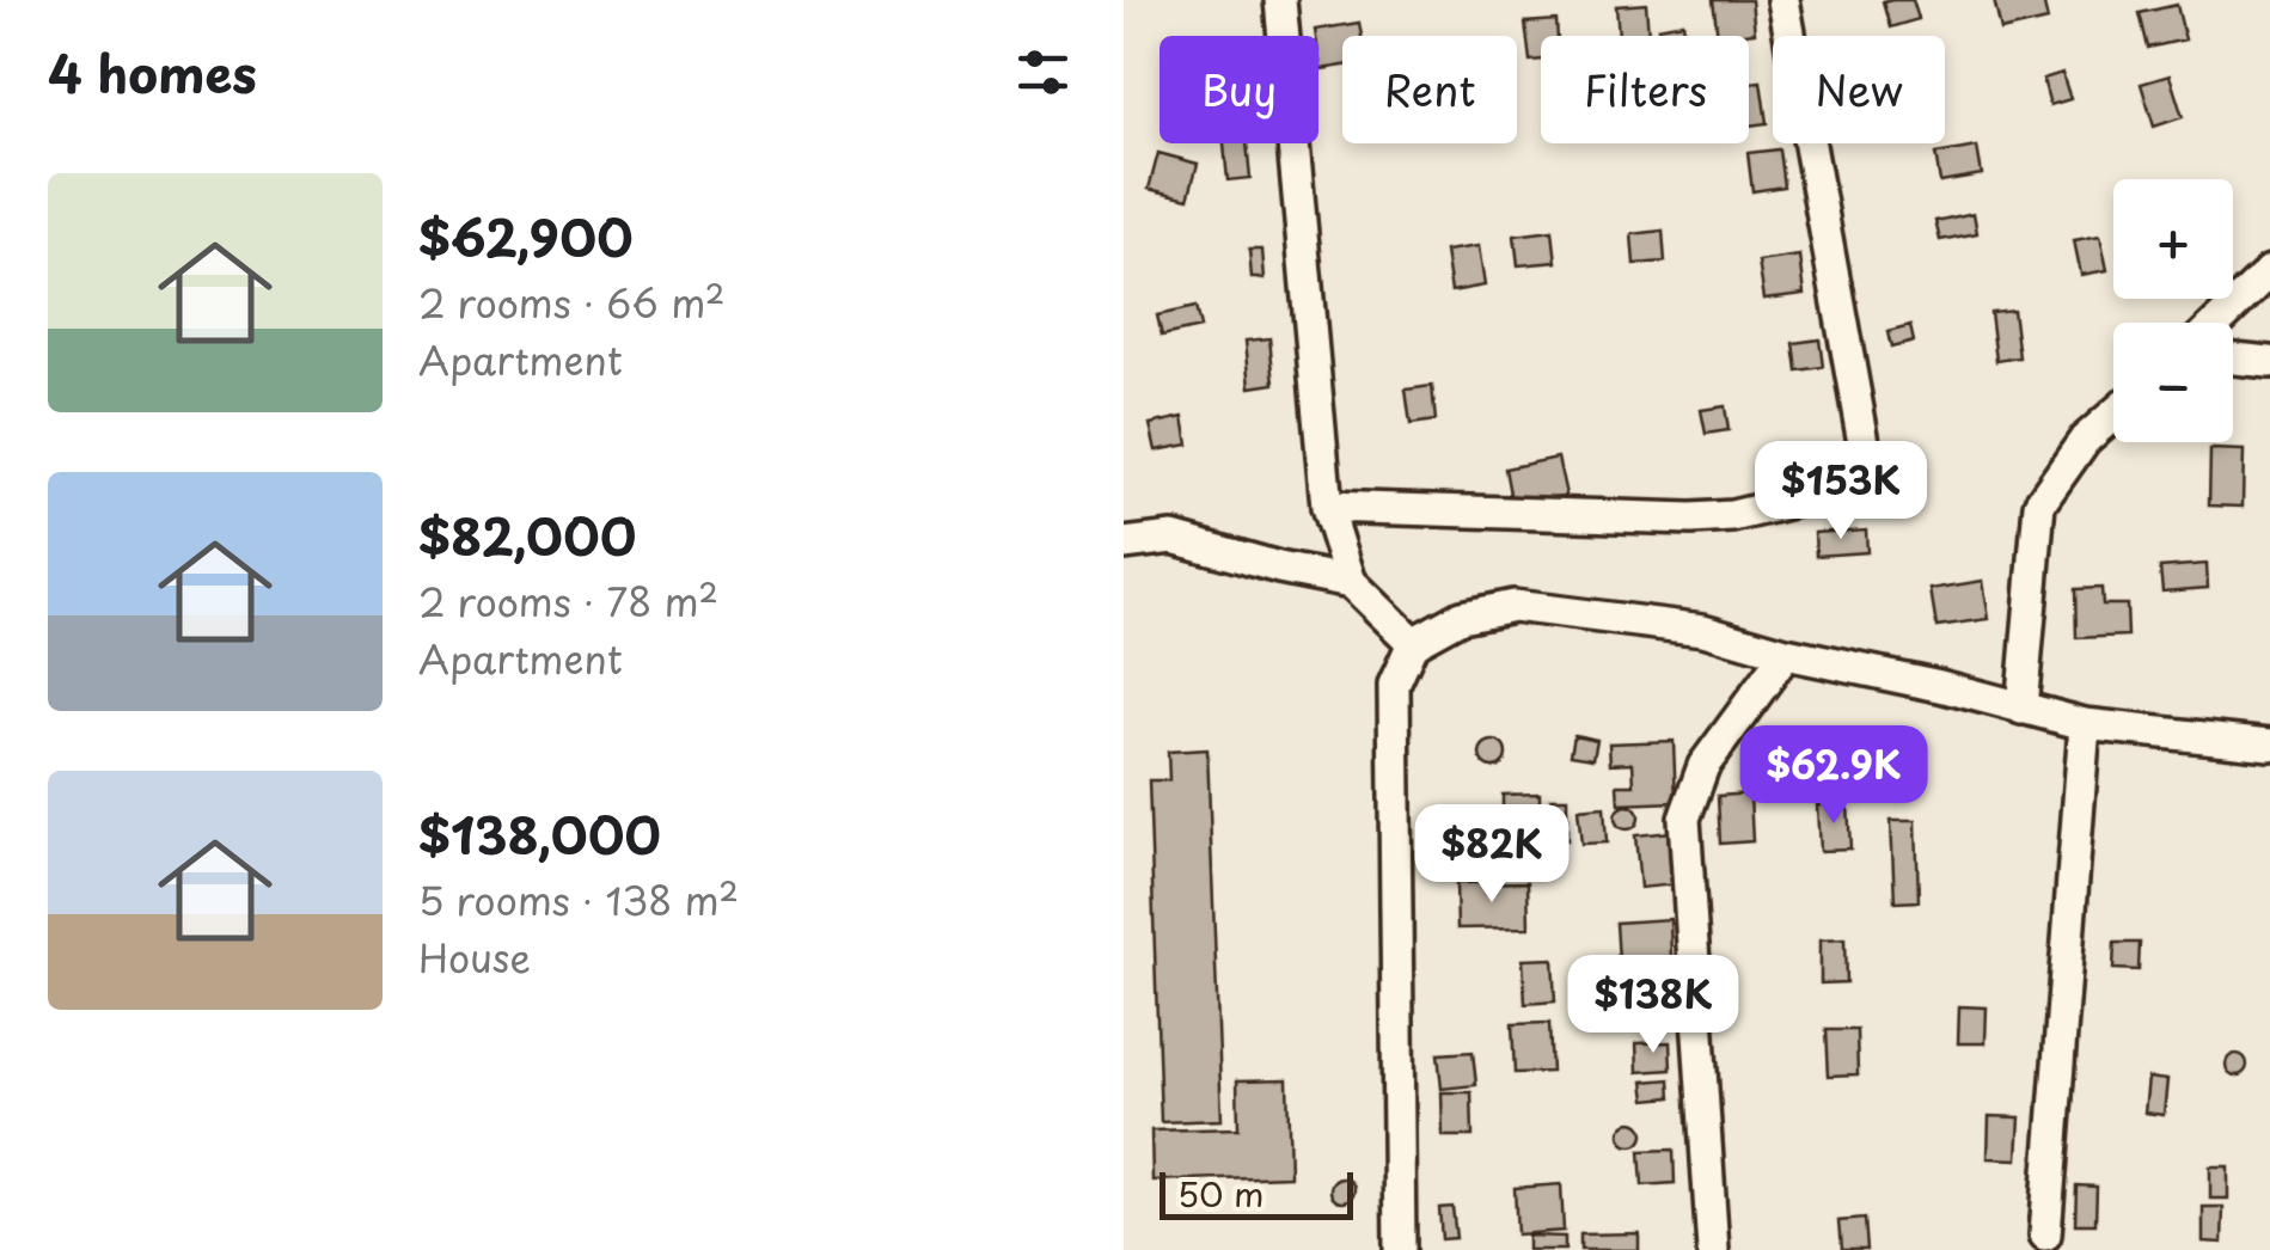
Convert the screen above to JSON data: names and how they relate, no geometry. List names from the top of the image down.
{
  "scale_bar": "50 m",
  "page": {
    "heading": "4 homes",
    "chip": [
      "Buy",
      "Rent",
      "Filters",
      "New"
    ],
    "list": [
      {
        "name": "$62,900",
        "note": "2 rooms · 66 m² · Apartment"
      },
      {
        "name": "$82,000",
        "note": "2 rooms · 78 m² · Apartment"
      },
      {
        "name": "$138,000",
        "note": "5 rooms · 138 m² · House"
      }
    ],
    "map_buttons": ["+", "−"],
    "price": [
      "$153K",
      "$62.9K",
      "$82K",
      "$138K"
    ],
    "scale": "50 m"
  }
}
